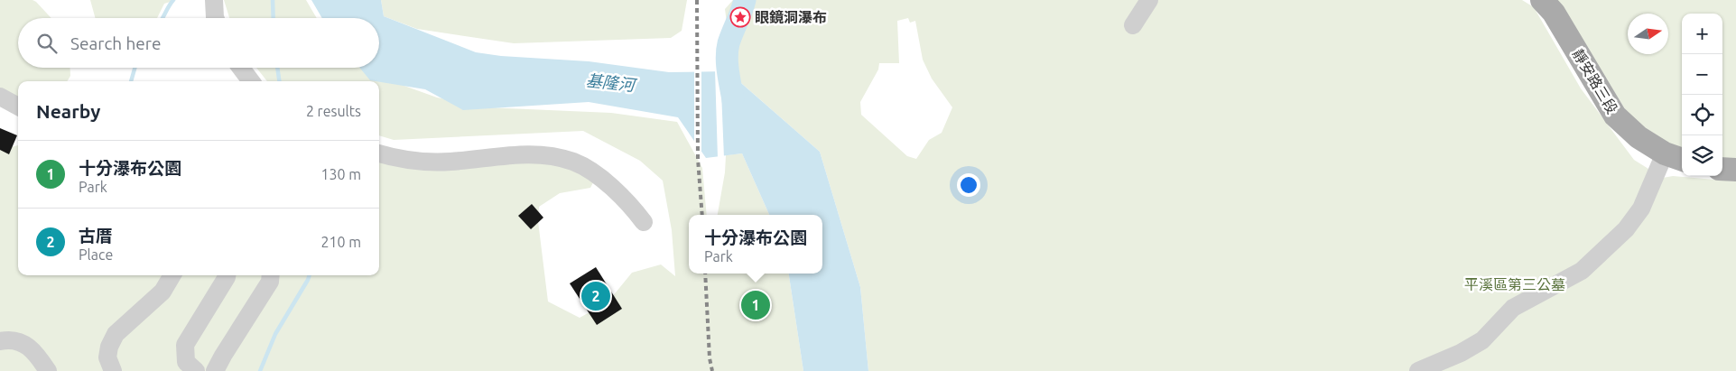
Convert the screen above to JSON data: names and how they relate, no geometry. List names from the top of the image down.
{
  "streets": {
    "main road": ["靜安路三段"]
  },
  "water": ["基隆河"],
  "parks": ["平溪區第三公墓"],
  "places": {
    "place": ["眼鏡洞瀑布"]
  },
  "north": "right",
  "page": {
    "map_buttons": ["+", "−"],
    "search": "Search here",
    "heading": ["Nearby", "2 results"],
    "list": [
      {
        "mark": "1",
        "name": "十分瀑布公園",
        "note": "Park",
        "value": "130 m"
      },
      {
        "mark": "2",
        "name": "古厝",
        "note": "Place",
        "value": "210 m"
      }
    ],
    "popup": ["十分瀑布公園", "Park"],
    "pins": ["2", "1"]
  }
}
